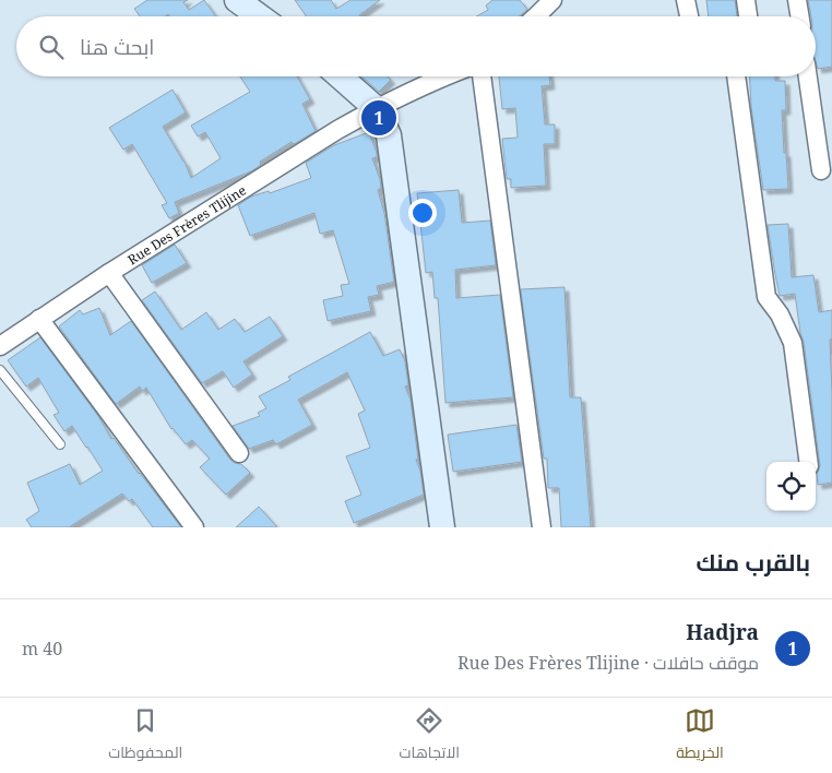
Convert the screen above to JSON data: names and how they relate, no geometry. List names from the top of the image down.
{
  "streets": {
    "street": ["Rue Des Frères Tlijine"]
  },
  "page": {
    "search": "ابحث هنا",
    "pins": "1",
    "heading": "بالقرب منك",
    "list": [
      {
        "mark": "1",
        "name": "Hadjra",
        "note": "موقف حافلات · Rue Des Frères Tlijine",
        "value": "40 m"
      }
    ],
    "nav": ["الخريطة", "الاتجاهات", "المحفوظات"]
  }
}
